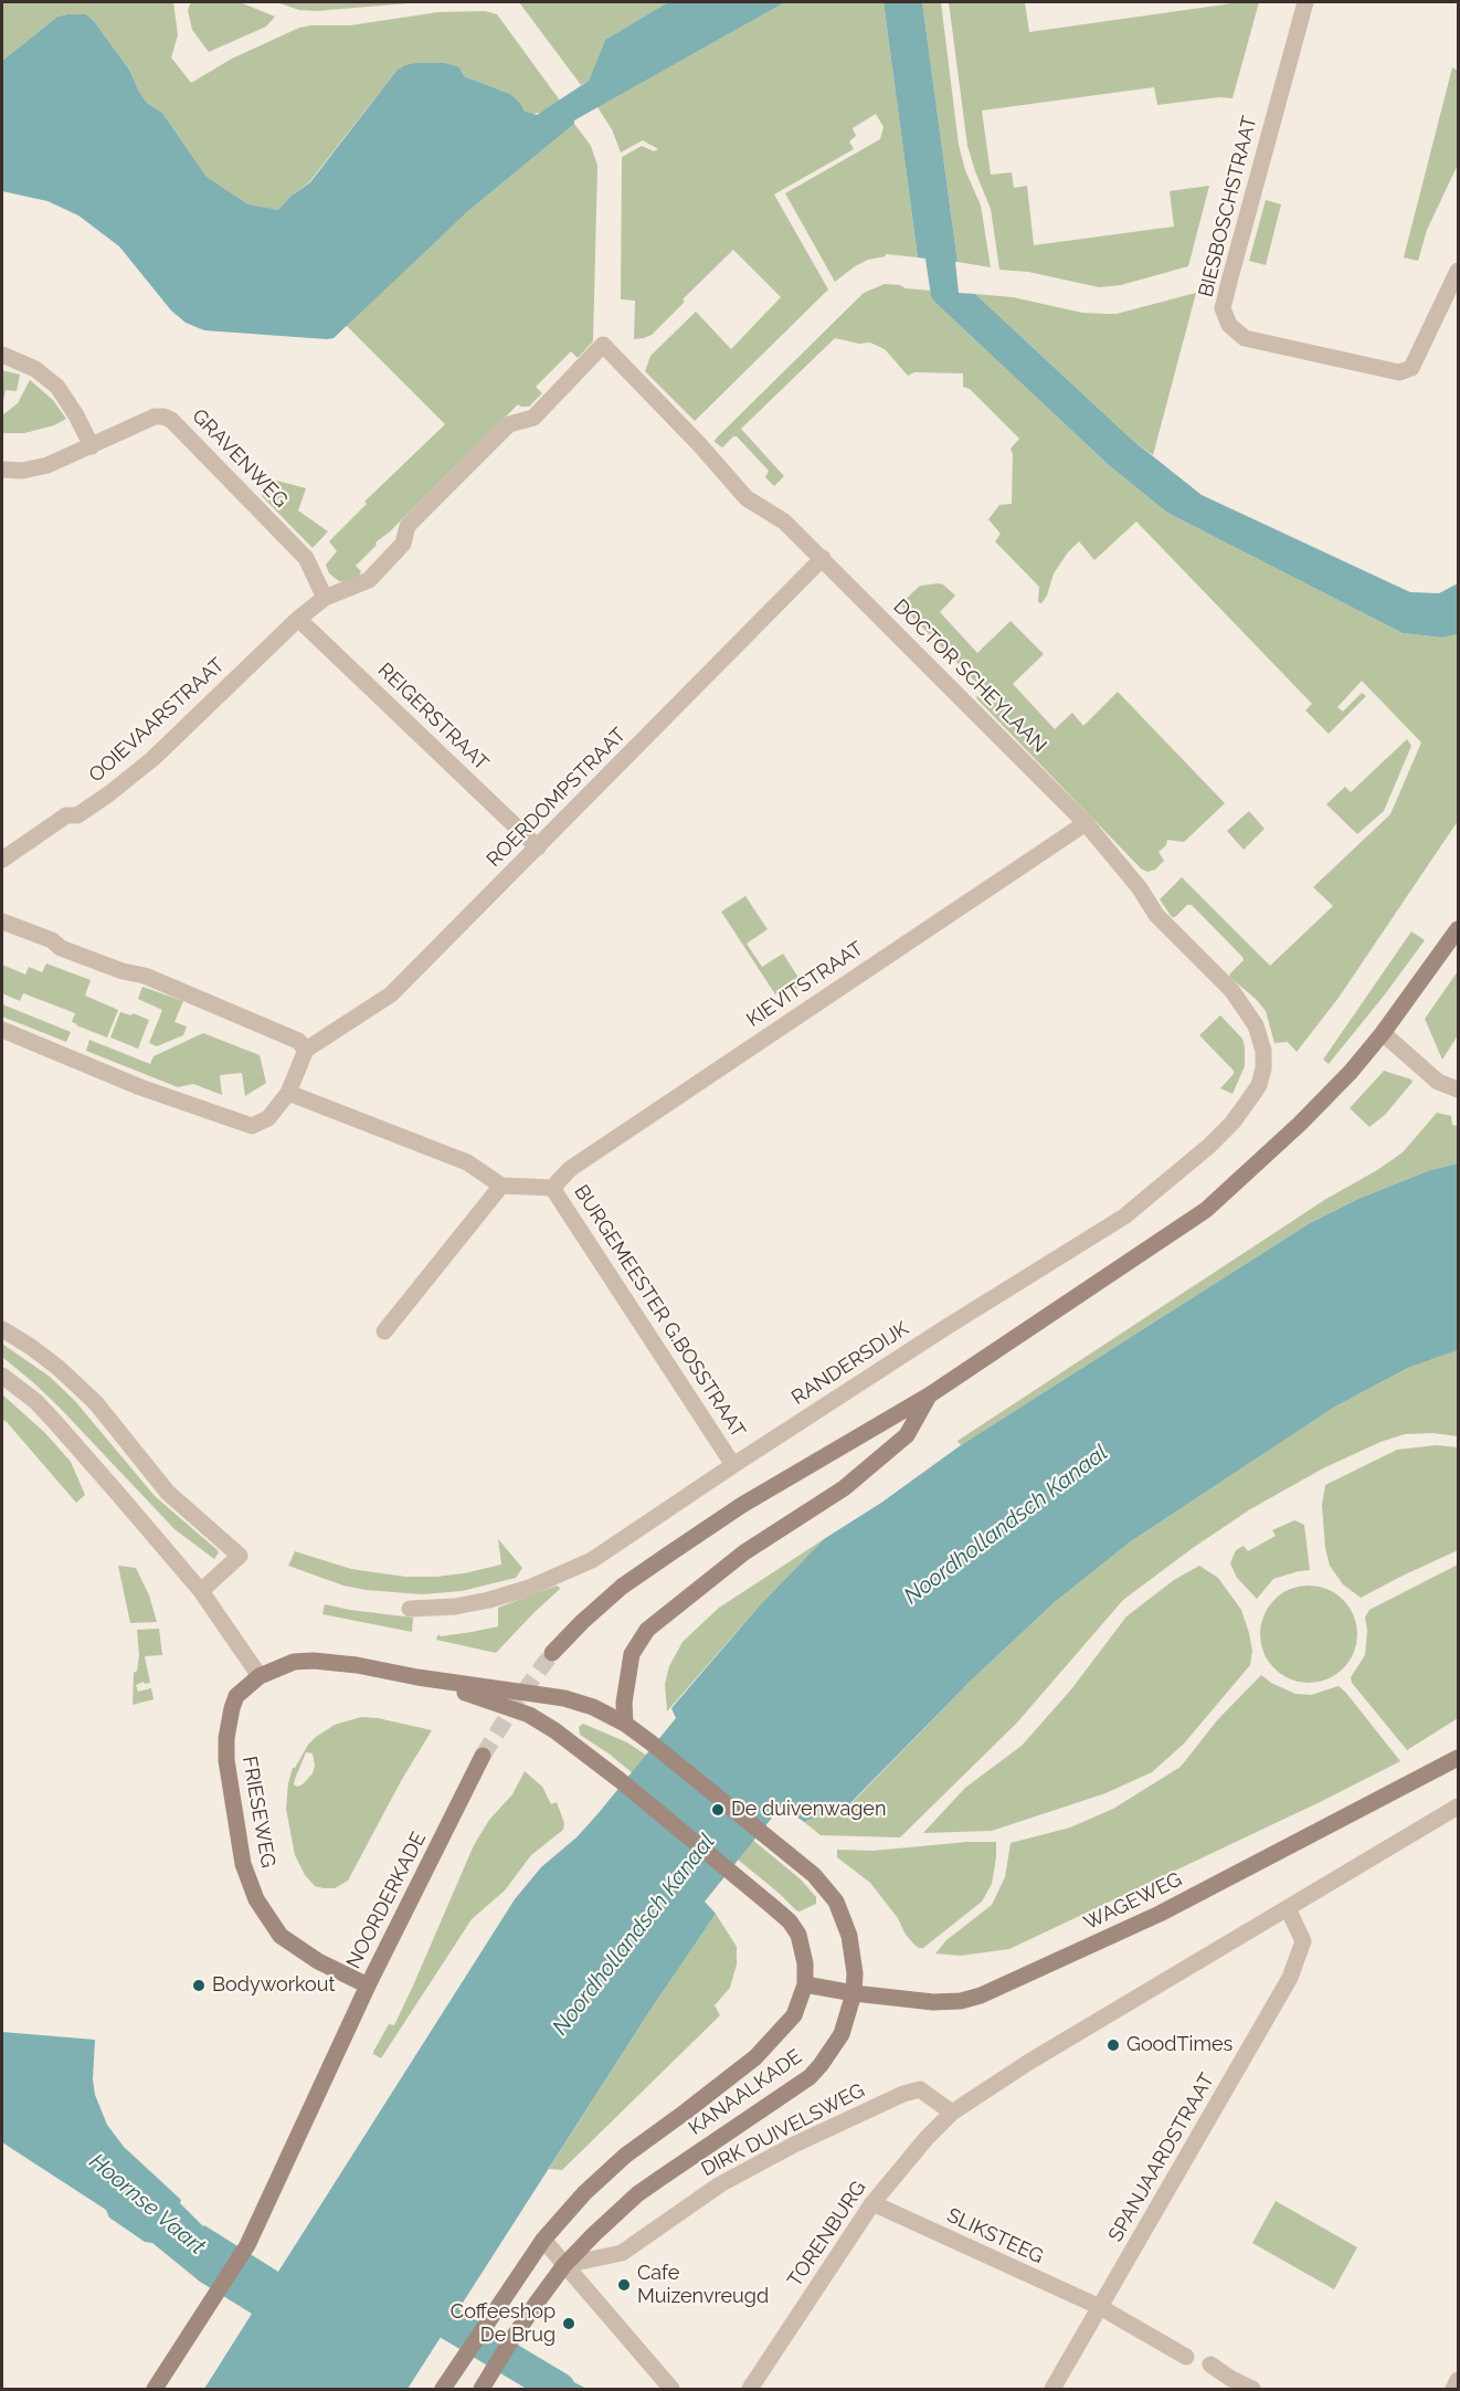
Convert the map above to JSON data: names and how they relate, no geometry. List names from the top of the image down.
{
  "streets": {
    "street": [
      "BIESBOSCHSTRAAT",
      "GRAVENWEG",
      "DOCTOR SCHEYLAAN",
      "REIGERSTRAAT",
      "OOIEVAARSTRAAT",
      "ROERDOMPSTRAAT",
      "KIEVITSTRAAT",
      "BURGEMEESTER G.BOSSTRAAT",
      "RANDERSDIJK",
      "FRIESEWEG",
      "NOORDERKADE",
      "WAGEWEG",
      "KANAALKADE",
      "DIRK DUIVELSWEG",
      "SPANJAARDSTRAAT",
      "TORENBURG",
      "SLIKSTEEG"
    ]
  },
  "crossings": [
    ["GRAVENWEG", "OOIEVAARSTRAAT"],
    ["DOCTOR SCHEYLAAN", "OOIEVAARSTRAAT"],
    ["DOCTOR SCHEYLAAN", "ROERDOMPSTRAAT"],
    ["DOCTOR SCHEYLAAN", "KIEVITSTRAAT"],
    ["DOCTOR SCHEYLAAN", "RANDERSDIJK"],
    ["REIGERSTRAAT", "OOIEVAARSTRAAT"],
    ["REIGERSTRAAT", "ROERDOMPSTRAAT"],
    ["KIEVITSTRAAT", "BURGEMEESTER G.BOSSTRAAT"],
    ["BURGEMEESTER G.BOSSTRAAT", "RANDERSDIJK"],
    ["FRIESEWEG", "NOORDERKADE"],
    ["FRIESEWEG", "KANAALKADE"],
    ["WAGEWEG", "KANAALKADE"],
    ["KANAALKADE", "DIRK DUIVELSWEG"],
    ["DIRK DUIVELSWEG", "TORENBURG"],
    ["SPANJAARDSTRAAT", "SLIKSTEEG"],
    ["TORENBURG", "SLIKSTEEG"]
  ],
  "water": ["Noordhollandsch Kanaal", "Hoornse Vaart"],
  "places": [
    "De duivenwagen",
    "Bodyworkout",
    "GoodTimes",
    "Cafe Muizenvreugd",
    "Coffeeshop De Brug"
  ]
}
